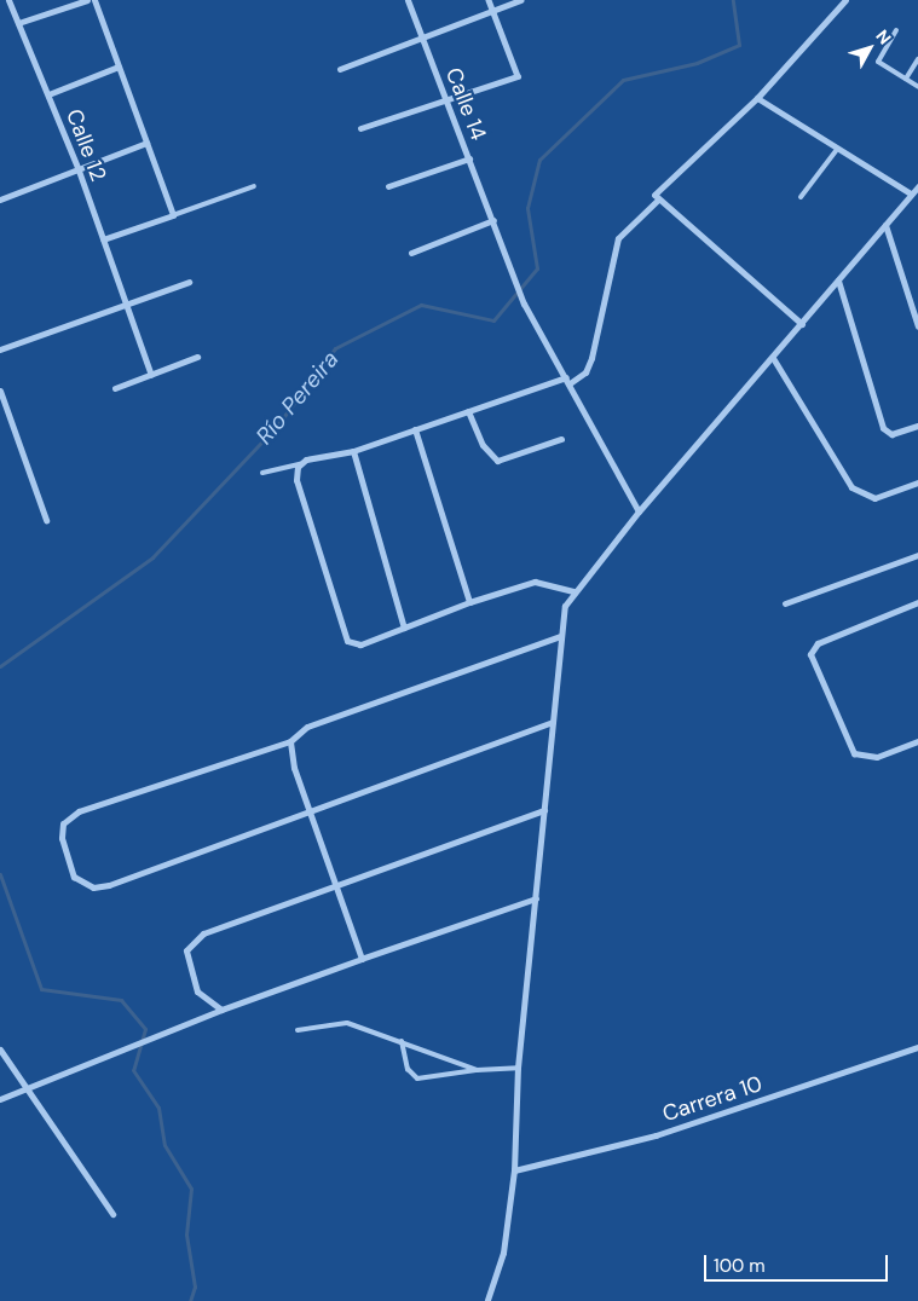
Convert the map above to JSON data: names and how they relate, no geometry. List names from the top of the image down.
{
  "streets": {
    "street": ["Calle 14", "Calle 12", "Carrera 10"]
  },
  "water": ["Río Pereira"],
  "scale_bar": "100 m",
  "north": "top right"
}
